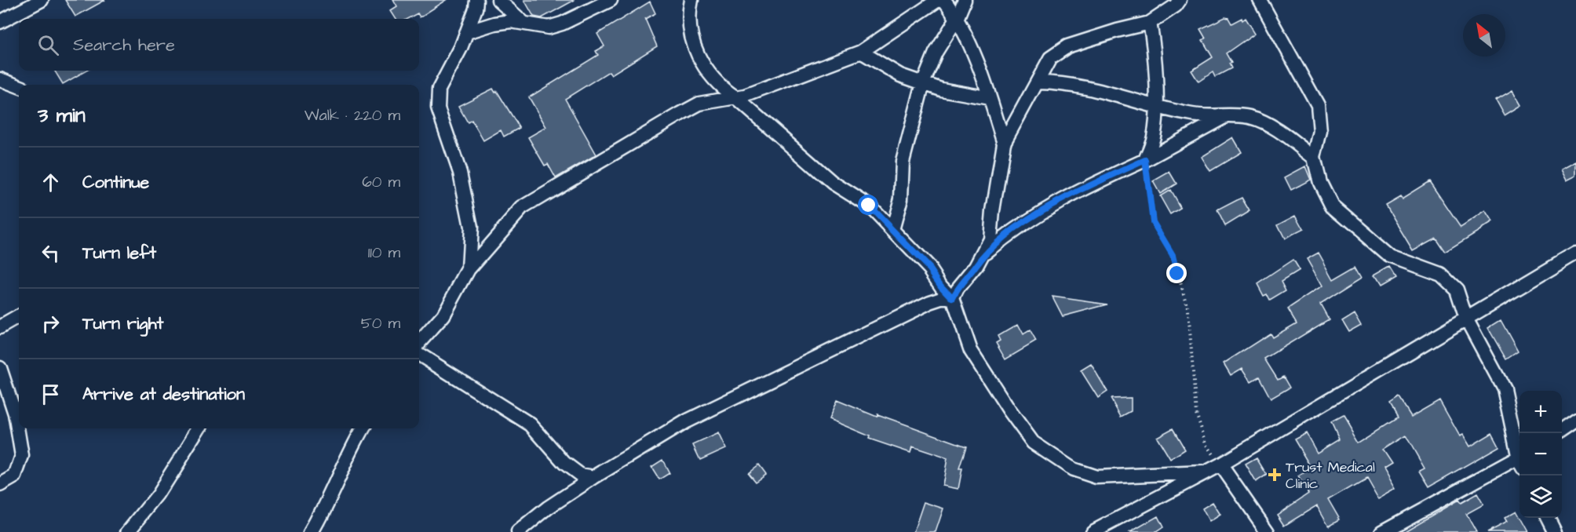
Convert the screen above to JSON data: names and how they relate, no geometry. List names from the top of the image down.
{
  "places": {
    "health": ["Trust Medical Clinic"]
  },
  "north": "top left",
  "page": {
    "search": "Search here",
    "heading": ["3 min", "Walk · 220 m"],
    "list": [
      ["Continue", "60 m"],
      ["Turn left", "110 m"],
      ["Turn right", "50 m"],
      "Arrive at destination"
    ],
    "map_buttons": ["+", "−"]
  }
}
